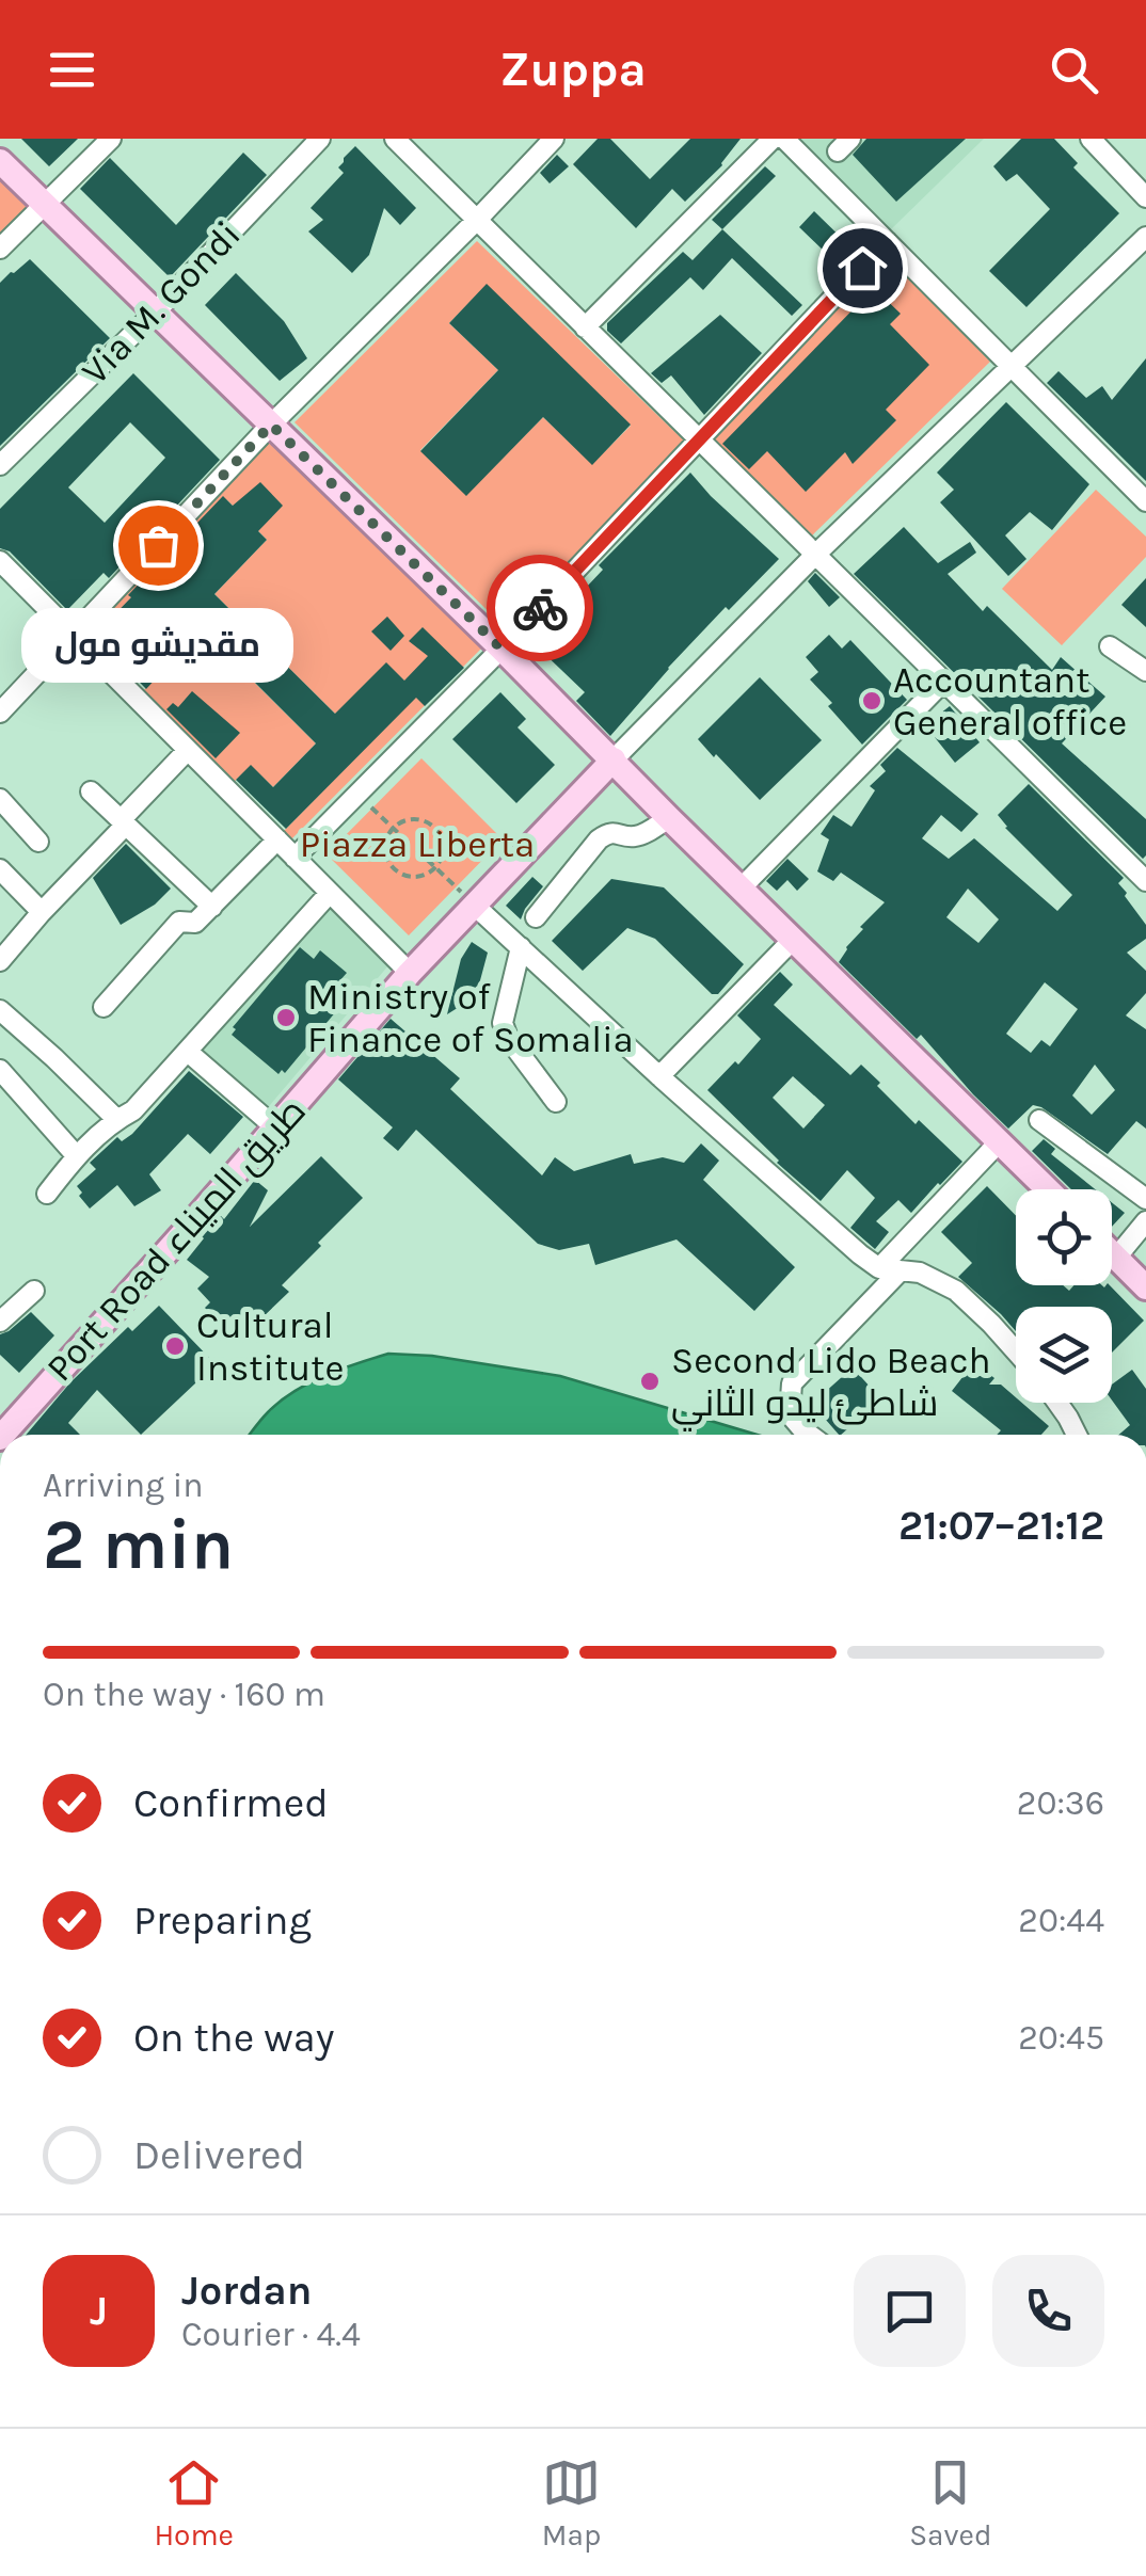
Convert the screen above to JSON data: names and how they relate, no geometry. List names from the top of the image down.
{
  "streets": {
    "main road": ["Port Road طريق الميناء"],
    "street": ["Via M. Gondi"]
  },
  "parks": ["Piazza Liberta"],
  "places": [
    "مقديشو مول",
    "Accountant General office",
    "Ministry of Finance of Somalia",
    "Cultural Institute",
    "Second Lido Beach شاطئ ليدو الثاني"
  ],
  "page": {
    "header": "Zuppa",
    "bubble": "مقديشو مول",
    "heading": ["2 min", "Arriving in", "21:07–21:12"],
    "panel": ["Jordan", "Courier · 4.4"],
    "bar": "On the way · 160 m",
    "list": [
      ["Confirmed", "20:36"],
      ["Preparing", "20:44"],
      ["On the way", "20:45"],
      "Delivered"
    ],
    "round": "J",
    "tabs": ["Home", "Map", "Saved"]
  }
}
